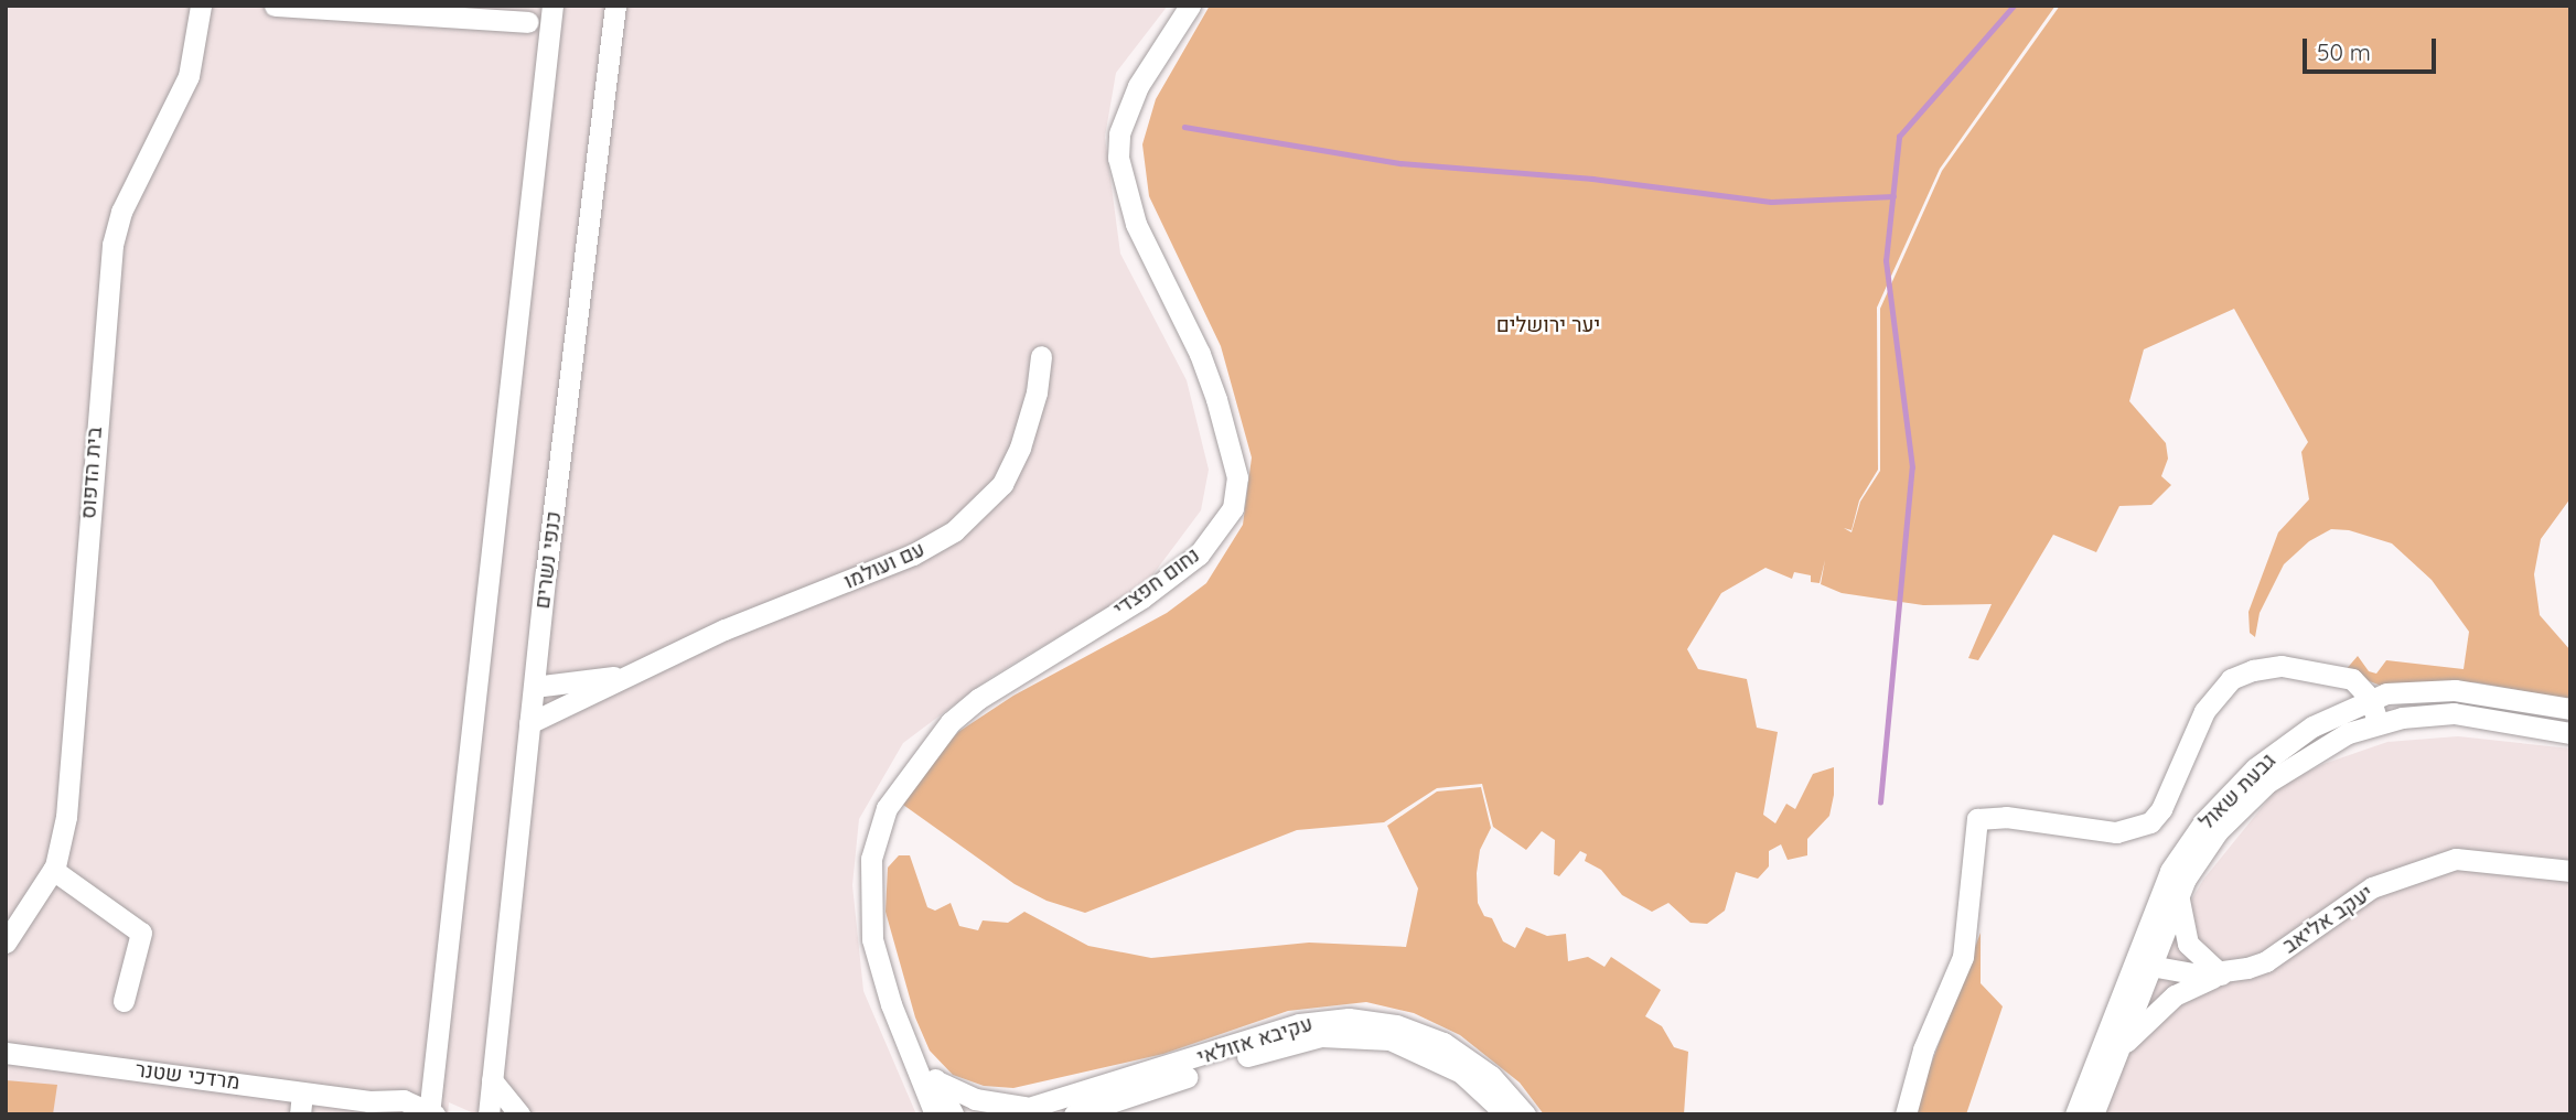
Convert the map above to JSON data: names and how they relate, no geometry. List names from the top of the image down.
{
  "streets": {
    "street": [
      "בית הדפוס",
      "כנפי נשרים",
      "עם ועולמו",
      "נחום חפצדי",
      "גבעת שאול",
      "יעקב אליאב",
      "עקיבא אזולאי",
      "מרדכי שטנר"
    ]
  },
  "crossings": [
    ["כנפי נשרים", "עם ועולמו"],
    ["גבעת שאול", "יעקב אליאב"]
  ],
  "parks": ["יער ירושלים"],
  "scale_bar": "50 m"
}
